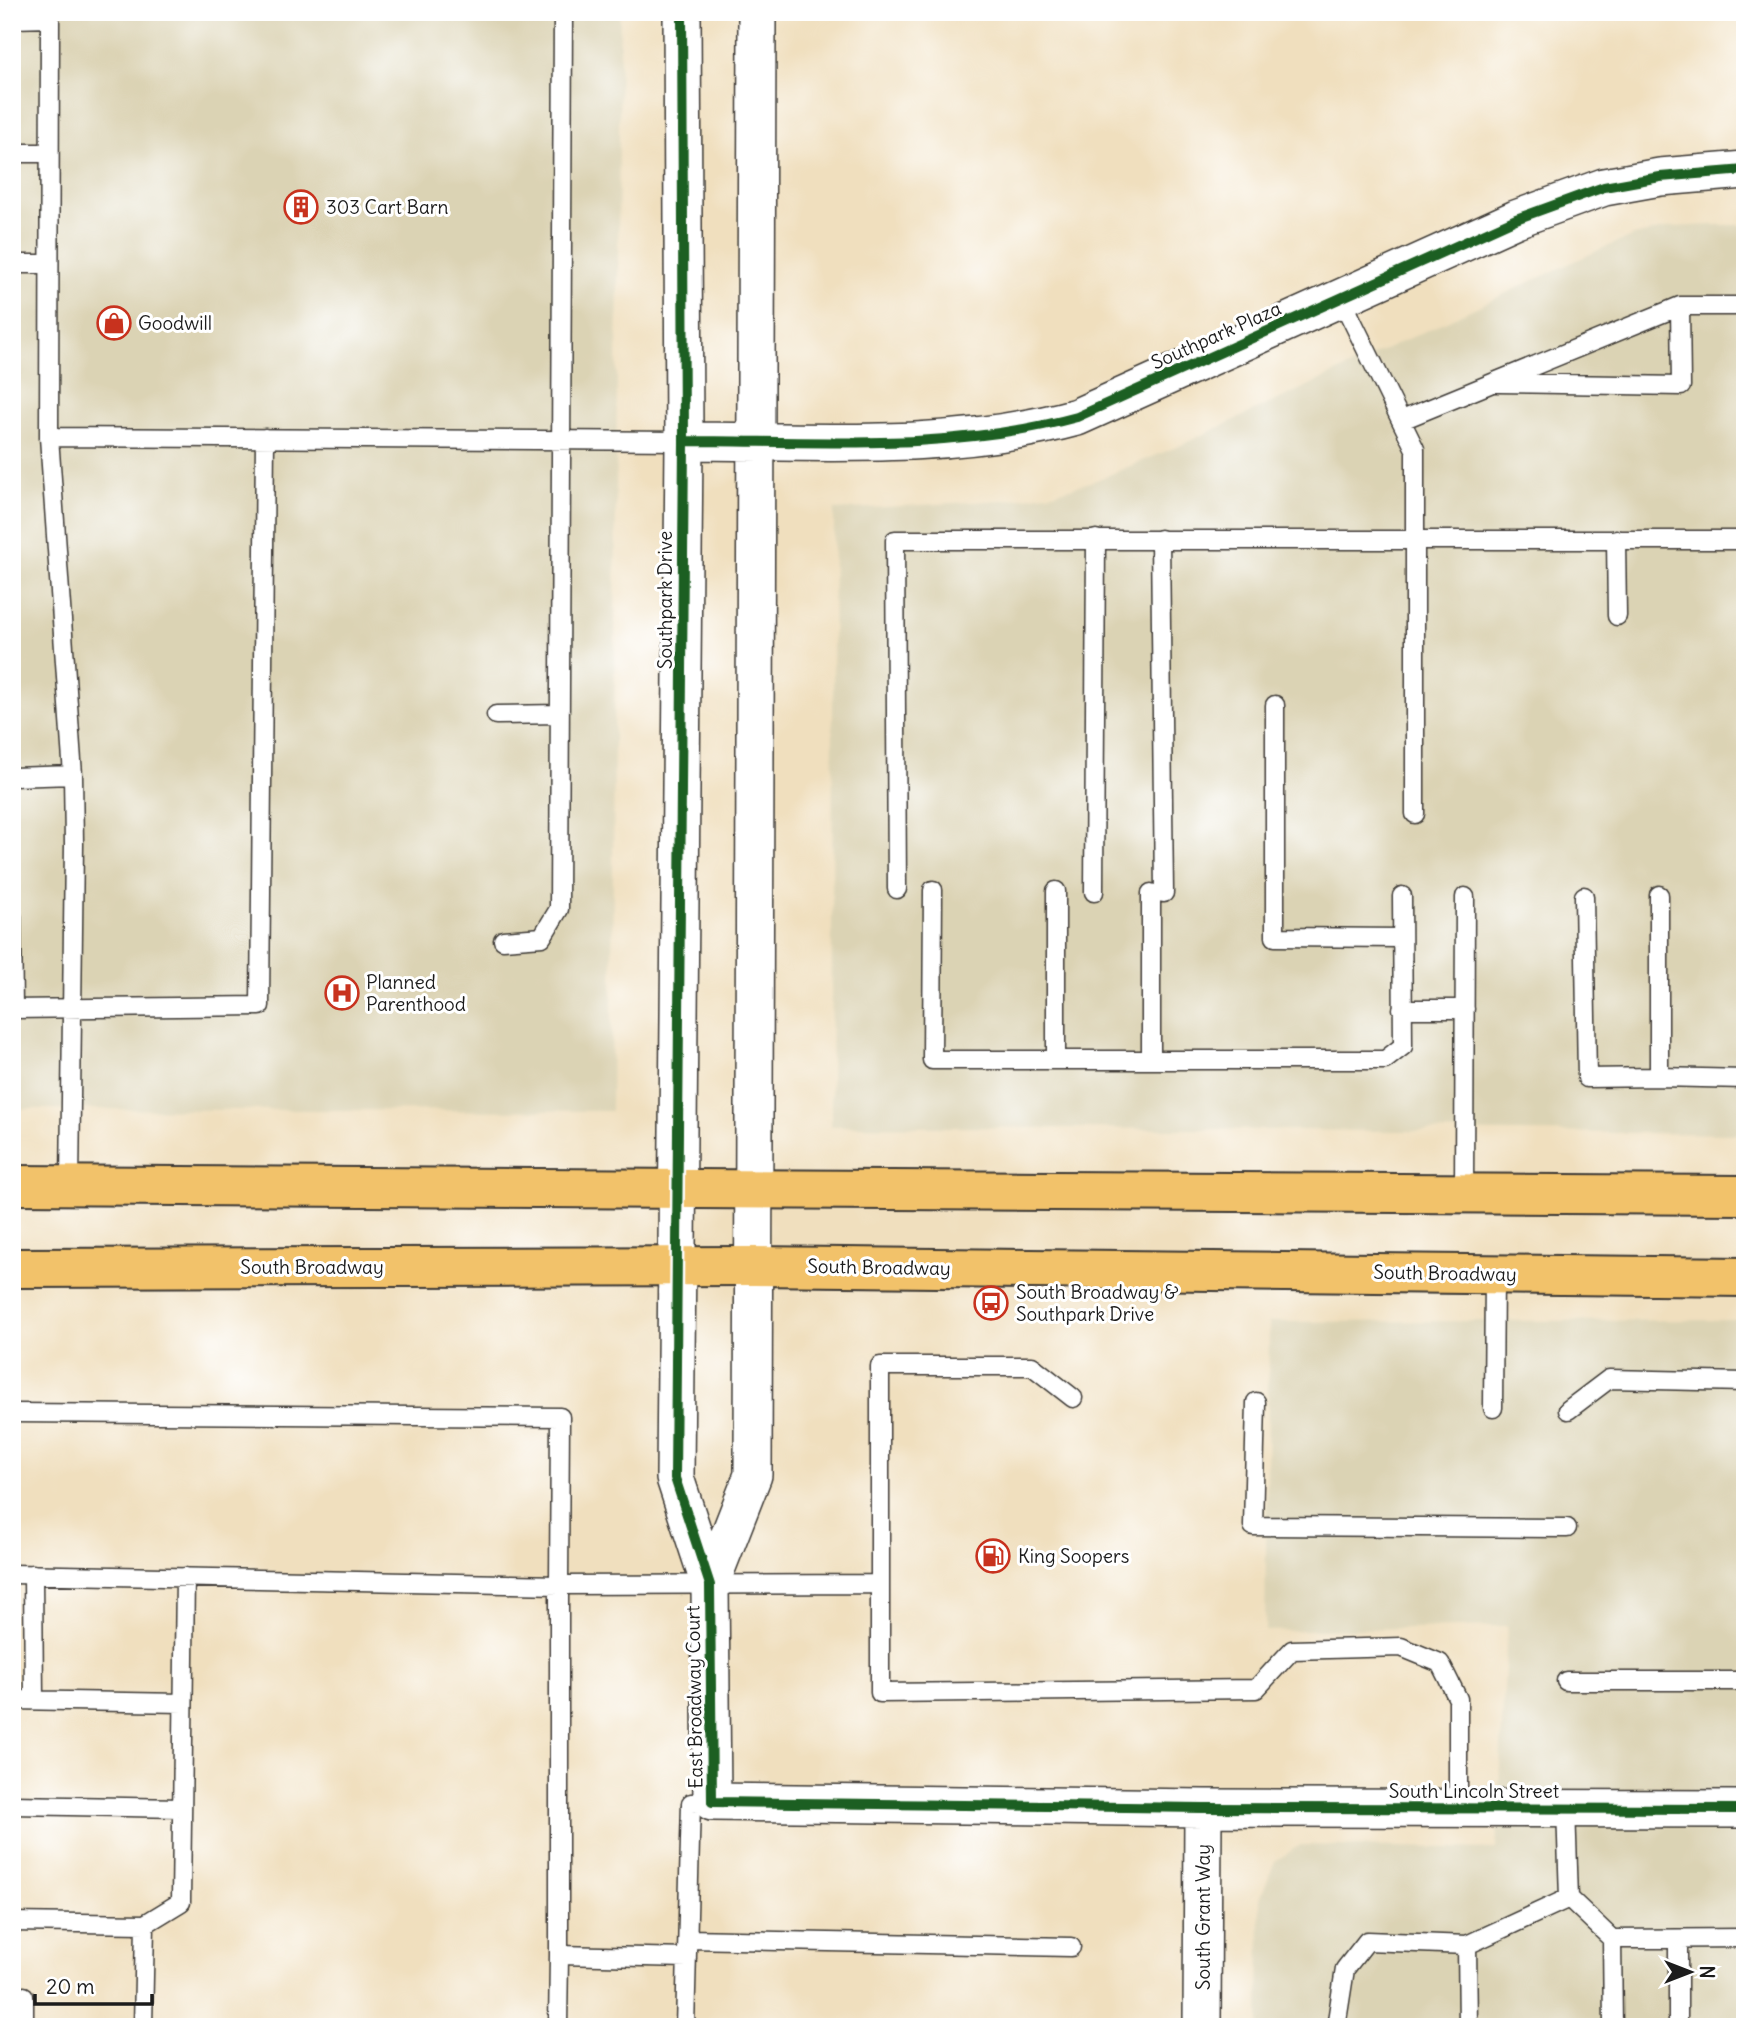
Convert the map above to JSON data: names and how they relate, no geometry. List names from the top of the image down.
{
  "streets": {
    "main road": ["South Broadway"],
    "street": [
      "Southpark Plaza",
      "Southpark Drive",
      "East Broadway Court",
      "South Lincoln Street",
      "South Grant Way"
    ]
  },
  "crossings": [
    ["Southpark Plaza", "Southpark Drive"],
    ["Southpark Drive", "East Broadway Court"],
    ["South Broadway", "East Broadway Court"],
    ["East Broadway Court", "South Lincoln Street"],
    ["East Broadway Court", "South Grant Way"],
    ["South Lincoln Street", "South Grant Way"]
  ],
  "places": {
    "building": ["303 Cart Barn"],
    "shop": ["Goodwill"],
    "hospital": ["Planned Parenthood"],
    "bus stop": ["South Broadway & Southpark Drive"],
    "fuel station": ["King Soopers"]
  },
  "scale_bar": "20 m",
  "north": "right"
}
